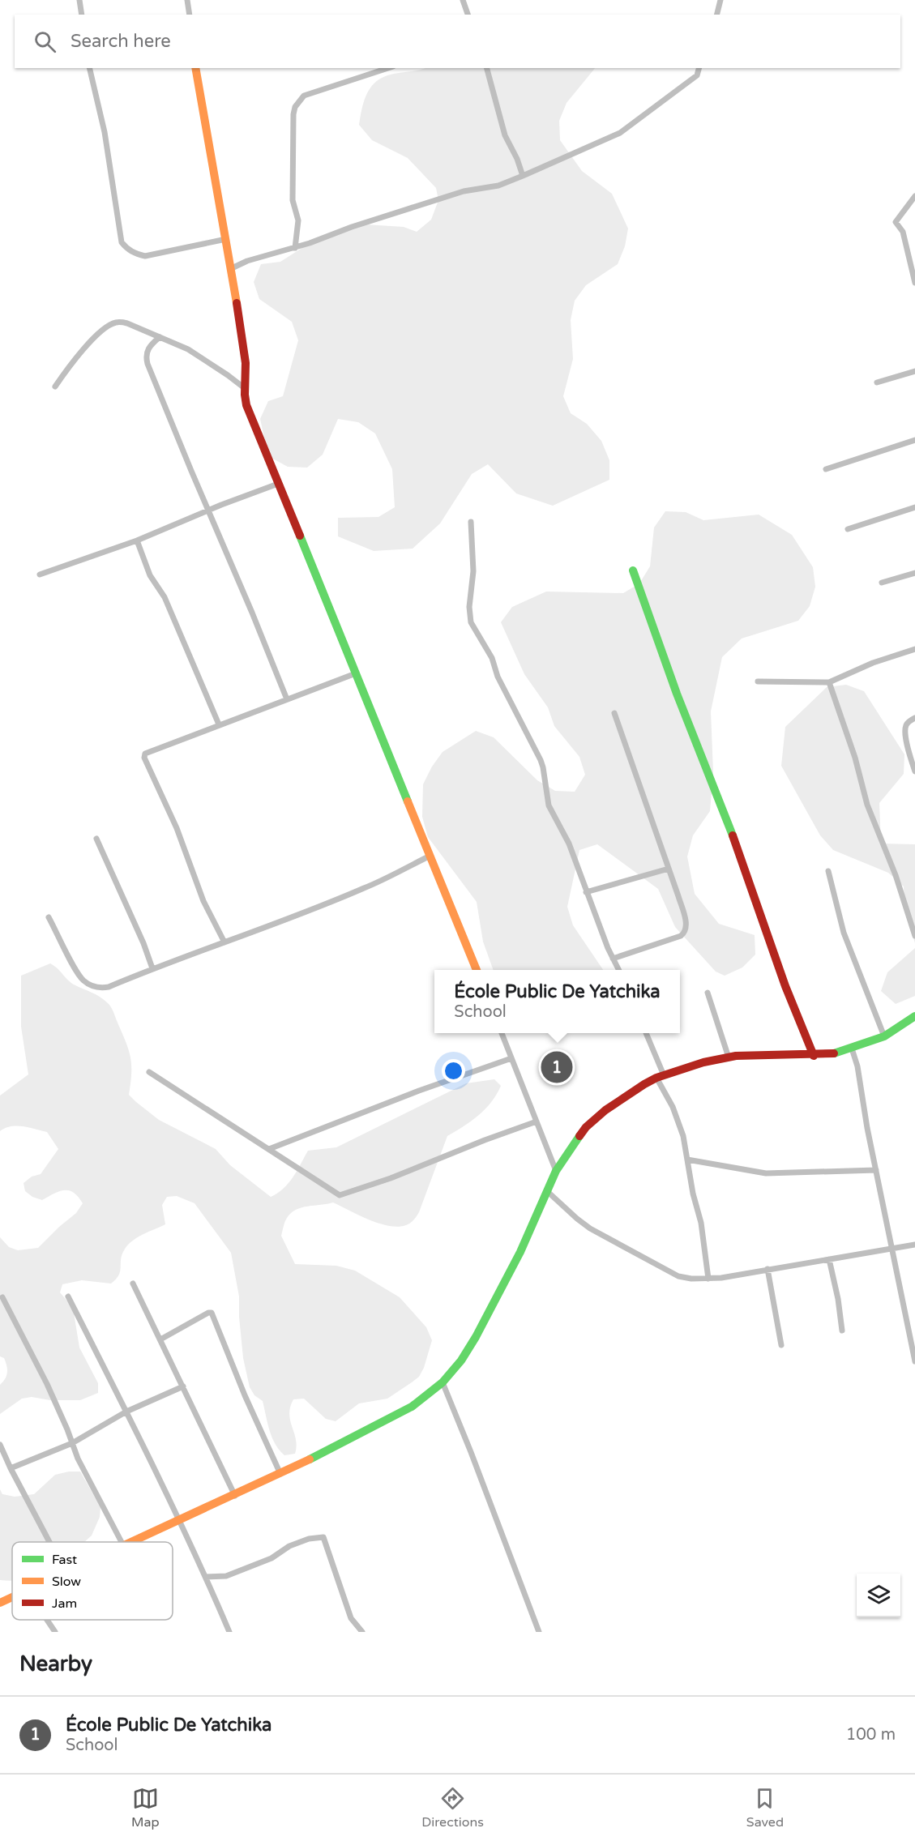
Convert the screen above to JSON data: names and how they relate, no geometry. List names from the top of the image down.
{
  "legend": ["Fast", "Slow", "Jam"],
  "page": {
    "search": "Search here",
    "popup": ["École Public De Yatchika", "School"],
    "pins": "1",
    "heading": "Nearby",
    "list": [
      {
        "mark": "1",
        "name": "École Public De Yatchika",
        "note": "School",
        "value": "100 m"
      }
    ],
    "nav": ["Map", "Directions", "Saved"]
  }
}
